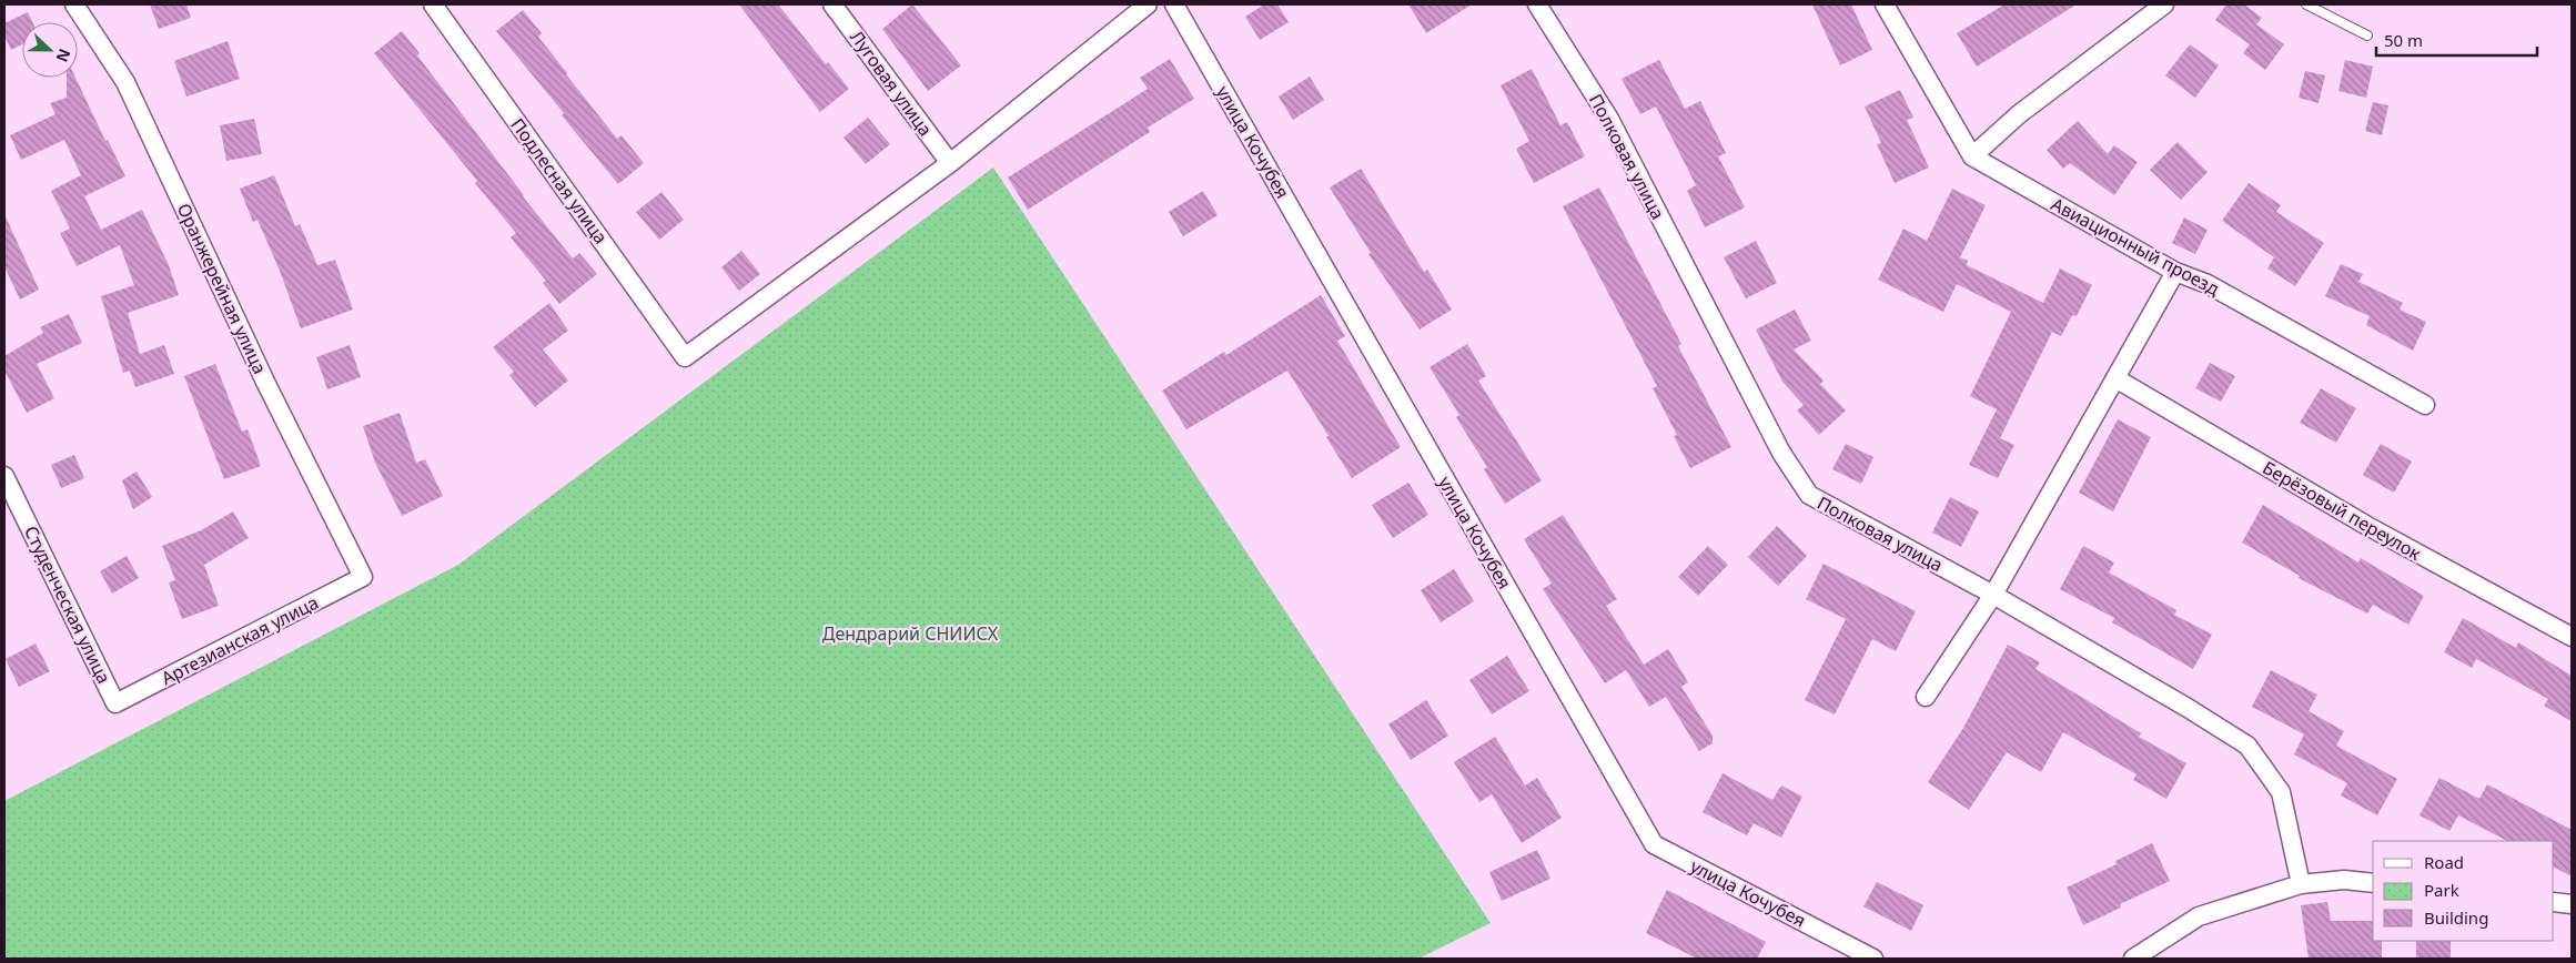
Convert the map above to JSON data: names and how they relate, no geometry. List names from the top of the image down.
{
  "streets": {
    "street": [
      "Луговая улица",
      "улица Кочубея",
      "Полковая улица",
      "Подлесная улица",
      "Авиационный проезд",
      "Оранжерейная улица",
      "Берёзовый переулок",
      "Студенческая улица",
      "Артезианская улица"
    ]
  },
  "crossings": [
    ["Луговая улица", "Подлесная улица"],
    ["Оранжерейная улица", "Артезианская улица"],
    ["Студенческая улица", "Артезианская улица"]
  ],
  "parks": ["Дендрарий СНИИСХ"],
  "legend": ["Road", "Park", "Building"],
  "scale_bar": "50 m",
  "north": "right"
}
